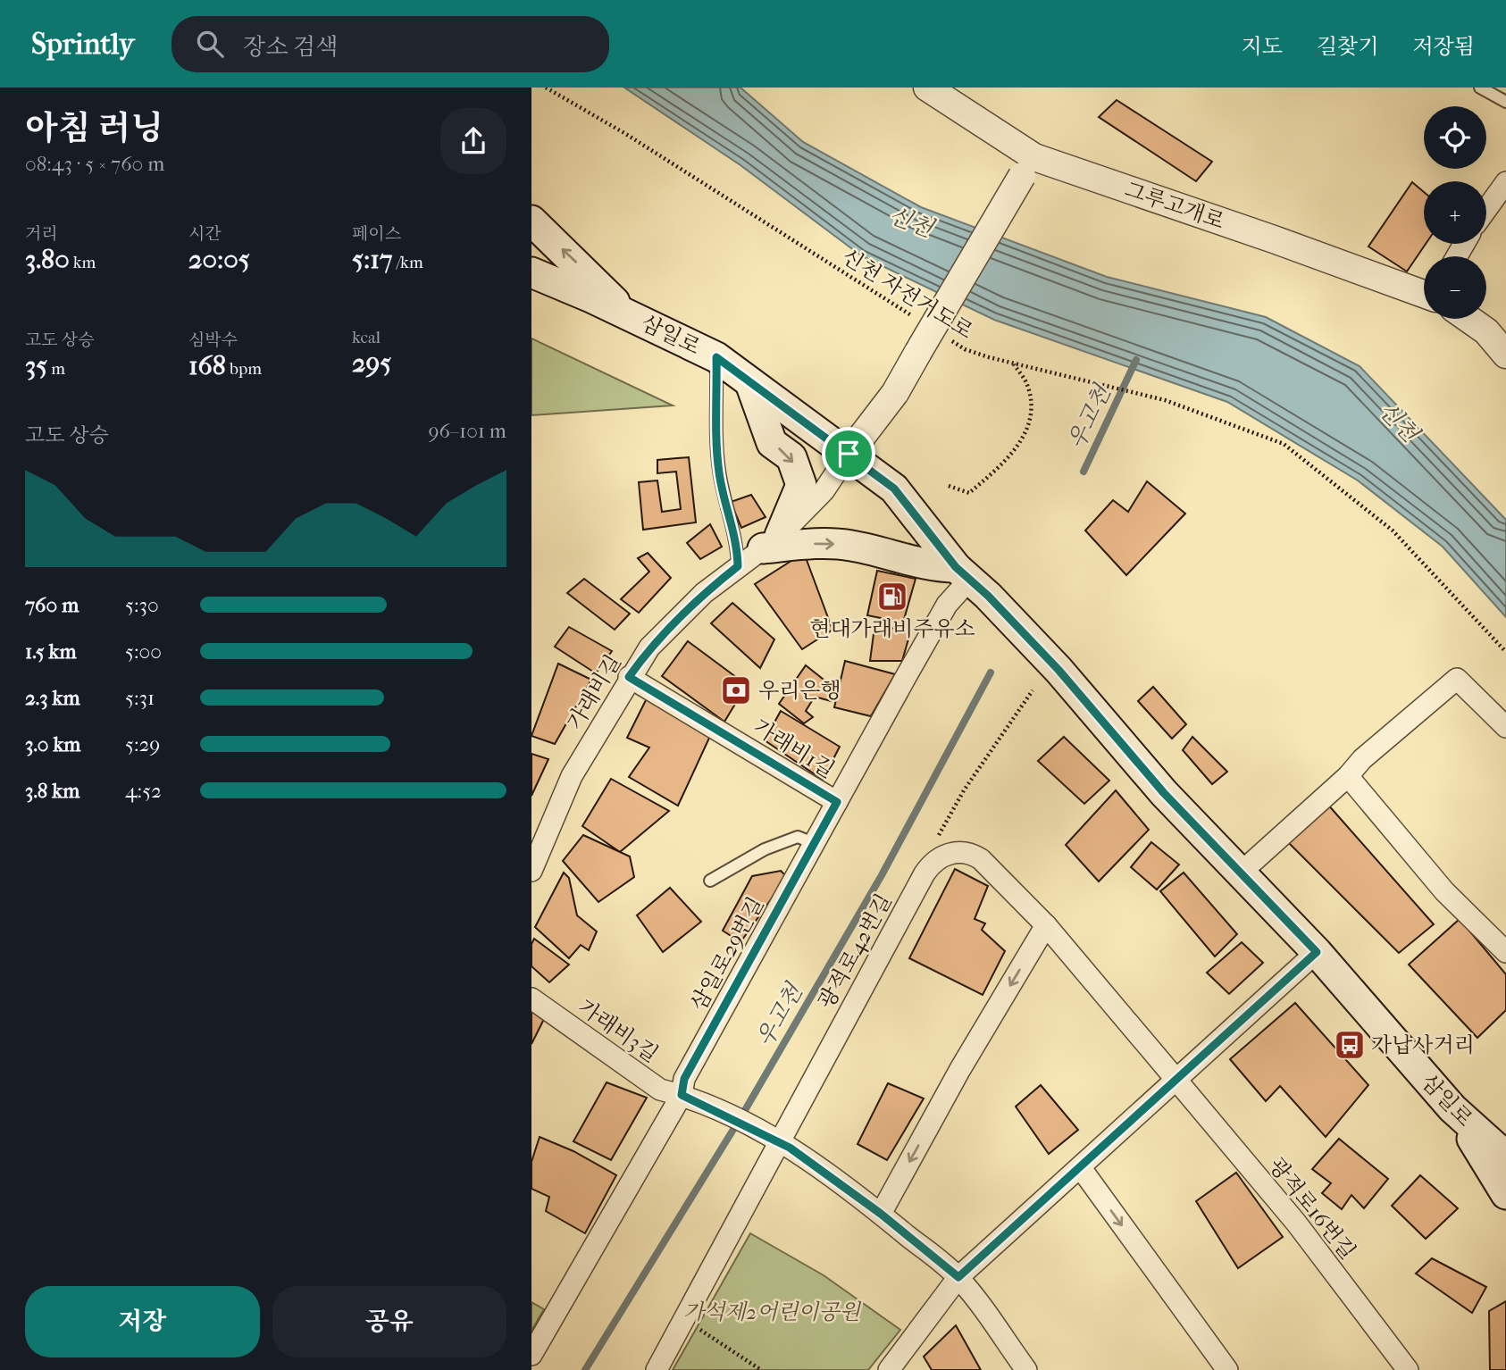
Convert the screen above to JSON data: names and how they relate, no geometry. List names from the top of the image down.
{
  "streets": {
    "main road": ["삼일로"],
    "street": [
      "그루고개로",
      "가래비길",
      "가래비1길",
      "광적로42번길",
      "삼일로29번길",
      "가래비3길",
      "광적로16번길"
    ],
    "path": ["신천 자전거도로"]
  },
  "crossings": [
    ["삼일로", "가래비길"],
    ["삼일로", "삼일로29번길"],
    ["가래비길", "가래비1길"],
    ["가래비1길", "삼일로29번길"],
    ["광적로42번길", "가래비3길"],
    ["광적로42번길", "광적로16번길"],
    ["삼일로29번길", "가래비3길"]
  ],
  "water": ["신천", "우고천"],
  "parks": ["가석제2어린이공원"],
  "places": {
    "fuel station": ["현대가래비주유소"],
    "bank": ["우리은행"],
    "bus stop": ["가납사거리"]
  },
  "page": {
    "header": "Sprintly",
    "search": "장소 검색",
    "nav": ["지도", "길찾기", "저장됨"],
    "heading": ["아침 러닝", "08:43 · 5 × 760 m"],
    "map_buttons": ["+", "−"],
    "stats": [
      ["거리", "3.80 km"],
      ["시간", "20:05"],
      ["페이스", "5:17 /km"],
      ["고도 상승", "35 m"],
      ["심박수", "168 bpm"],
      ["kcal", "295"]
    ],
    "chart": ["고도 상승", "96–101 m"],
    "list": [
      {
        "name": "760 m",
        "note": "5:30"
      },
      {
        "name": "1.5 km",
        "note": "5:00"
      },
      {
        "name": "2.3 km",
        "note": "5:31"
      },
      {
        "name": "3.0 km",
        "note": "5:29"
      },
      {
        "name": "3.8 km",
        "note": "4:52"
      }
    ],
    "buttons": ["저장", "공유"]
  }
}
